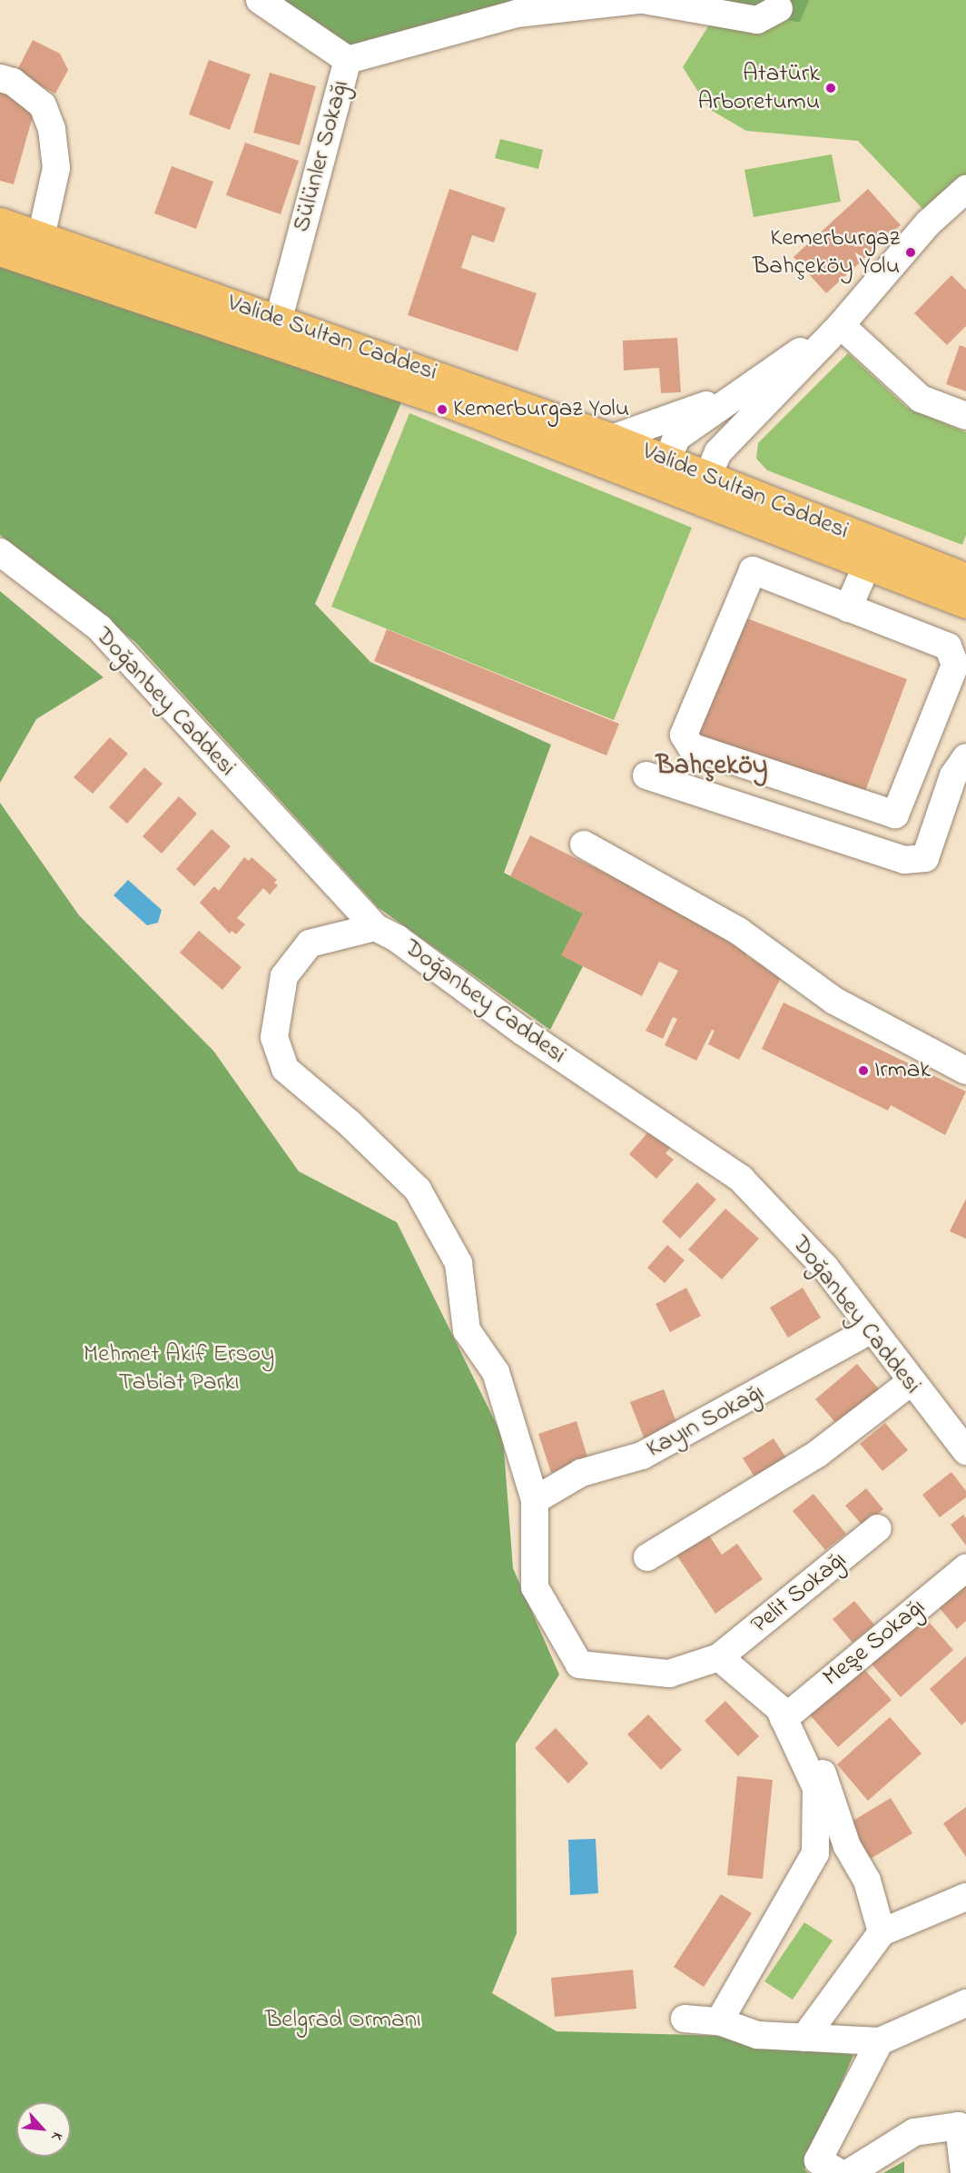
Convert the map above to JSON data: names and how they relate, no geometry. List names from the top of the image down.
{
  "streets": {
    "main road": ["Valide Sultan Caddesi"],
    "street": [
      "Sülünler Sokağı",
      "Doğanbey Caddesi",
      "Kayın Sokağı",
      "Pelit Sokağı",
      "Meşe Sokağı"
    ]
  },
  "crossings": [
    ["Sülünler Sokağı", "Valide Sultan Caddesi"],
    ["Doğanbey Caddesi", "Kayın Sokağı"],
    ["Kayın Sokağı", "Pelit Sokağı"]
  ],
  "districts": ["Bahçeköy"],
  "parks": ["Mehmet Akif Ersoy Tabiat Parkı", "Belgrad Ormanı"],
  "places": [
    "Atatürk Arboretumu",
    "Kemerburgaz Bahçeköy Yolu",
    "Kemerburgaz Yolu",
    "Irmak"
  ],
  "north": "bottom right"
}
